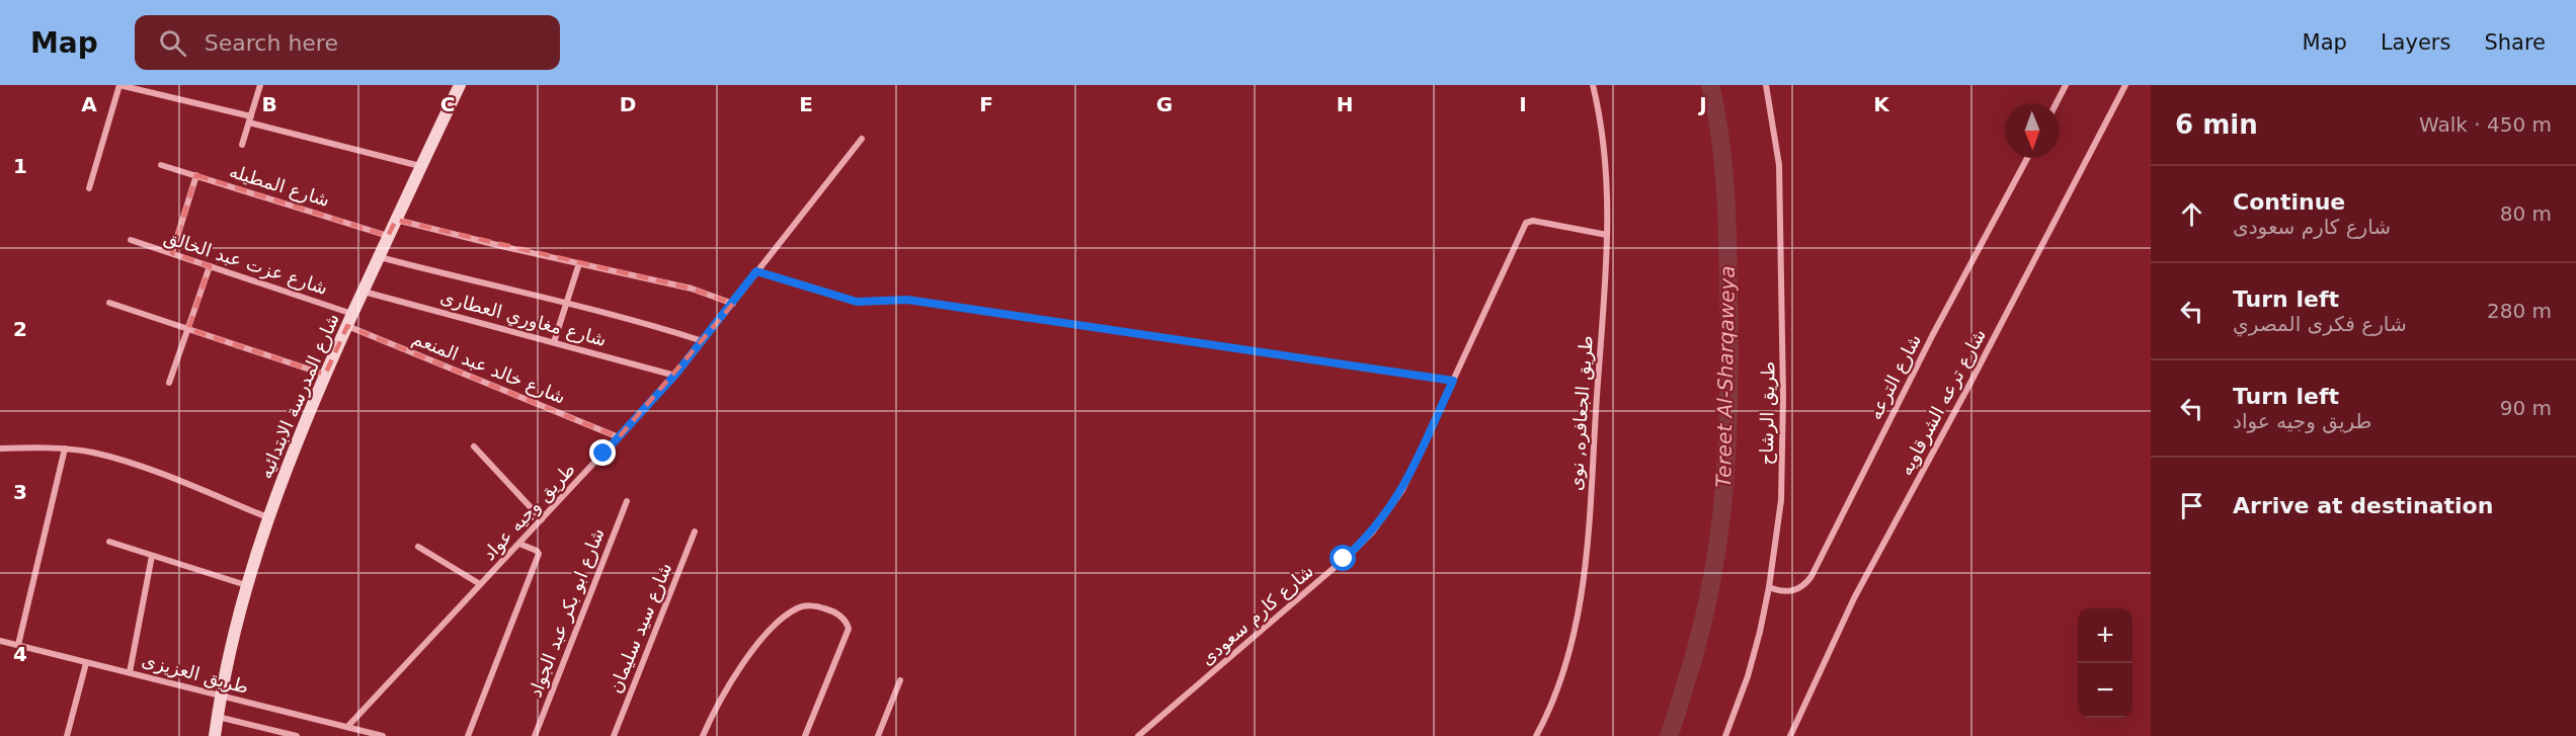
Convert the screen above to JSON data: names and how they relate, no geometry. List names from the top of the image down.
{
  "streets": {
    "street": [
      "شارع المطيله",
      "شارع عزت عبد الخالق",
      "شارع مغاوري العطارى",
      "شارع خالد عبد المنعم",
      "شارع الترعه",
      "شارع المدرسة الابتدائيه",
      "شارع ترعه الشرقاويه",
      "طريق الجعافره, نوى",
      "طريق الرشاح",
      "طريق وجيه عواد",
      "شارع ابو بكر عبد الجواد",
      "شارع كارم سعودى",
      "شارع سيد سليمان",
      "طريق العزيزى"
    ]
  },
  "crossings": [
    ["شارع المطيله", "شارع المدرسة الابتدائيه"],
    ["شارع عزت عبد الخالق", "شارع المدرسة الابتدائيه"],
    ["شارع مغاوري العطارى", "شارع المدرسة الابتدائيه"],
    ["شارع مغاوري العطارى", "طريق وجيه عواد"],
    ["شارع خالد عبد المنعم", "شارع المدرسة الابتدائيه"],
    ["شارع خالد عبد المنعم", "طريق وجيه عواد"],
    ["شارع الترعه", "طريق الرشاح"],
    ["شارع المدرسة الابتدائيه", "طريق العزيزى"],
    ["طريق الجعافره, نوى", "شارع كارم سعودى"],
    ["طريق وجيه عواد", "طريق العزيزى"]
  ],
  "water": ["Tereet Al-Sharqaweya"],
  "north": "bottom",
  "page": {
    "header": "Map",
    "search": "Search here",
    "nav": ["Map", "Layers", "Share"],
    "heading": ["6 min", "Walk · 450 m"],
    "list": [
      ["Continue", "شارع كارم سعودى", "80 m"],
      ["Turn left", "شارع فكرى المصري", "280 m"],
      ["Turn left", "طريق وجيه عواد", "90 m"],
      "Arrive at destination"
    ],
    "map_buttons": ["+", "−"]
  },
  "grid": {
    "columns": [
      "A",
      "B",
      "C",
      "D",
      "E",
      "F",
      "G",
      "H",
      "I",
      "J",
      "K"
    ],
    "rows": [
      "1",
      "2",
      "3",
      "4"
    ]
  }
}
